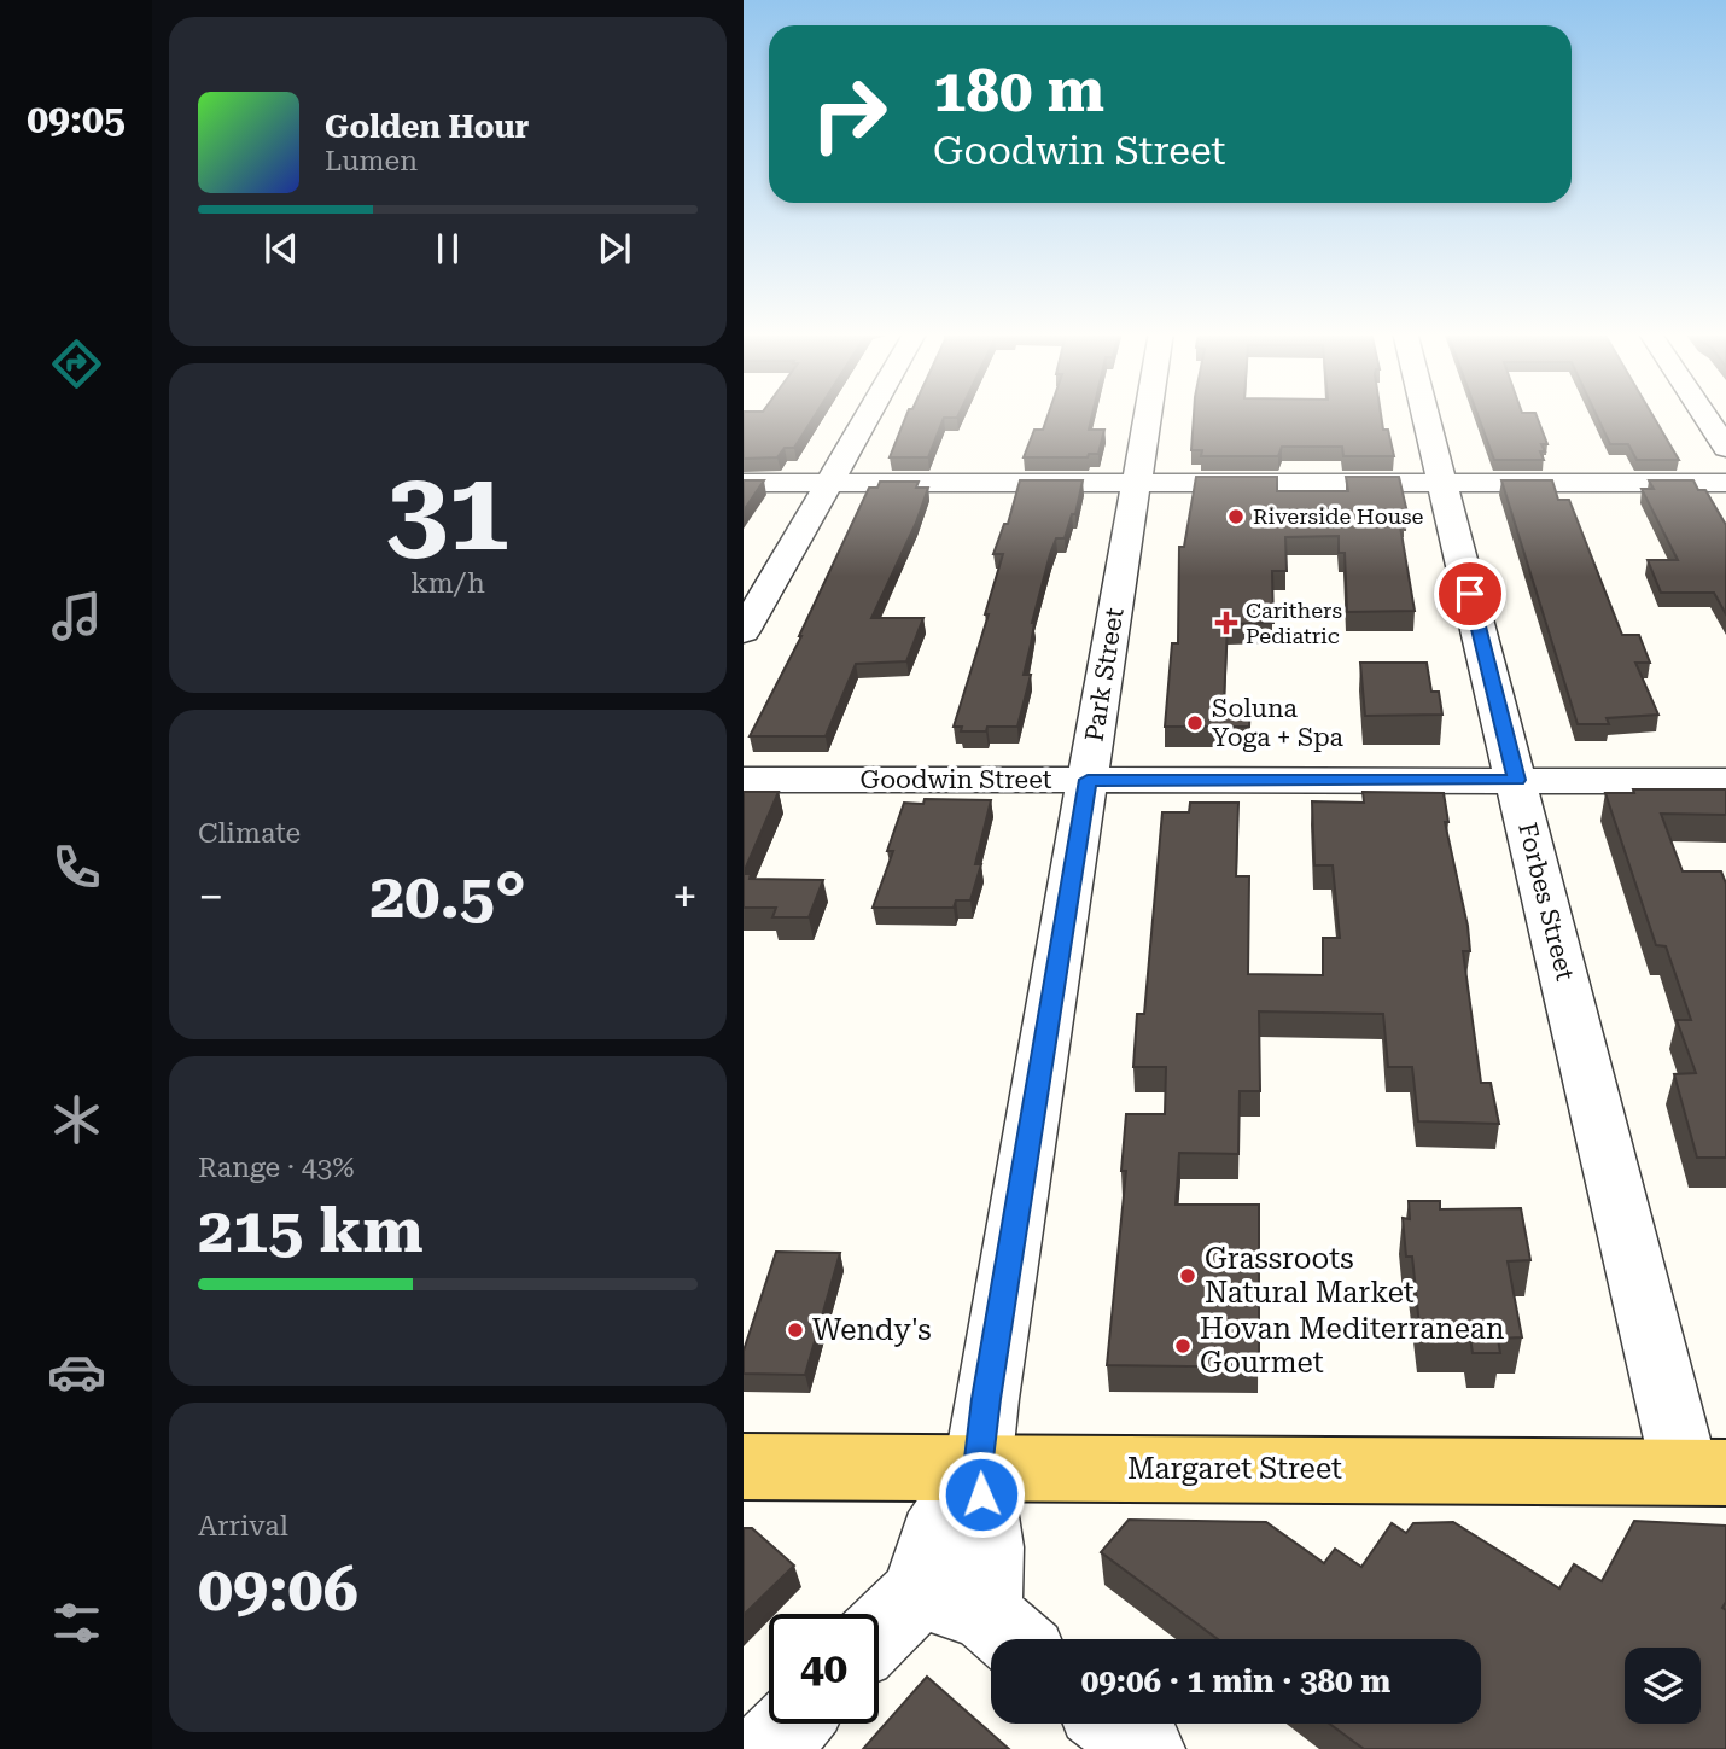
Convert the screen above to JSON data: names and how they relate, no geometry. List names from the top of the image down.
{
  "streets": {
    "main road": ["Margaret Street"],
    "street": ["Park Street", "Goodwin Street", "Forbes Street"]
  },
  "crossings": [
    ["Park Street", "Goodwin Street"],
    ["Park Street", "Margaret Street"],
    ["Goodwin Street", "Forbes Street"],
    ["Forbes Street", "Margaret Street"]
  ],
  "places": {
    "other": [
      "Riverside House",
      "Soluna Yoga + Spa",
      "Grassroots Natural Market",
      "Wendy's",
      "Hovan Mediterranean Gourmet"
    ],
    "health": ["Carithers Pediatric"]
  },
  "page": {
    "tabs": "09:05",
    "turn": ["180 m", "Goodwin Street"],
    "song": ["Golden Hour", "Lumen"],
    "tile": [
      ["31", "km/h"],
      "Climate",
      ["Range · 43%", "215 km"],
      ["Arrival", "09:06"]
    ],
    "heat": ["−", "20.5°", "+"],
    "limit": "40",
    "trip": "09:06 · 1 min · 380 m"
  }
}
